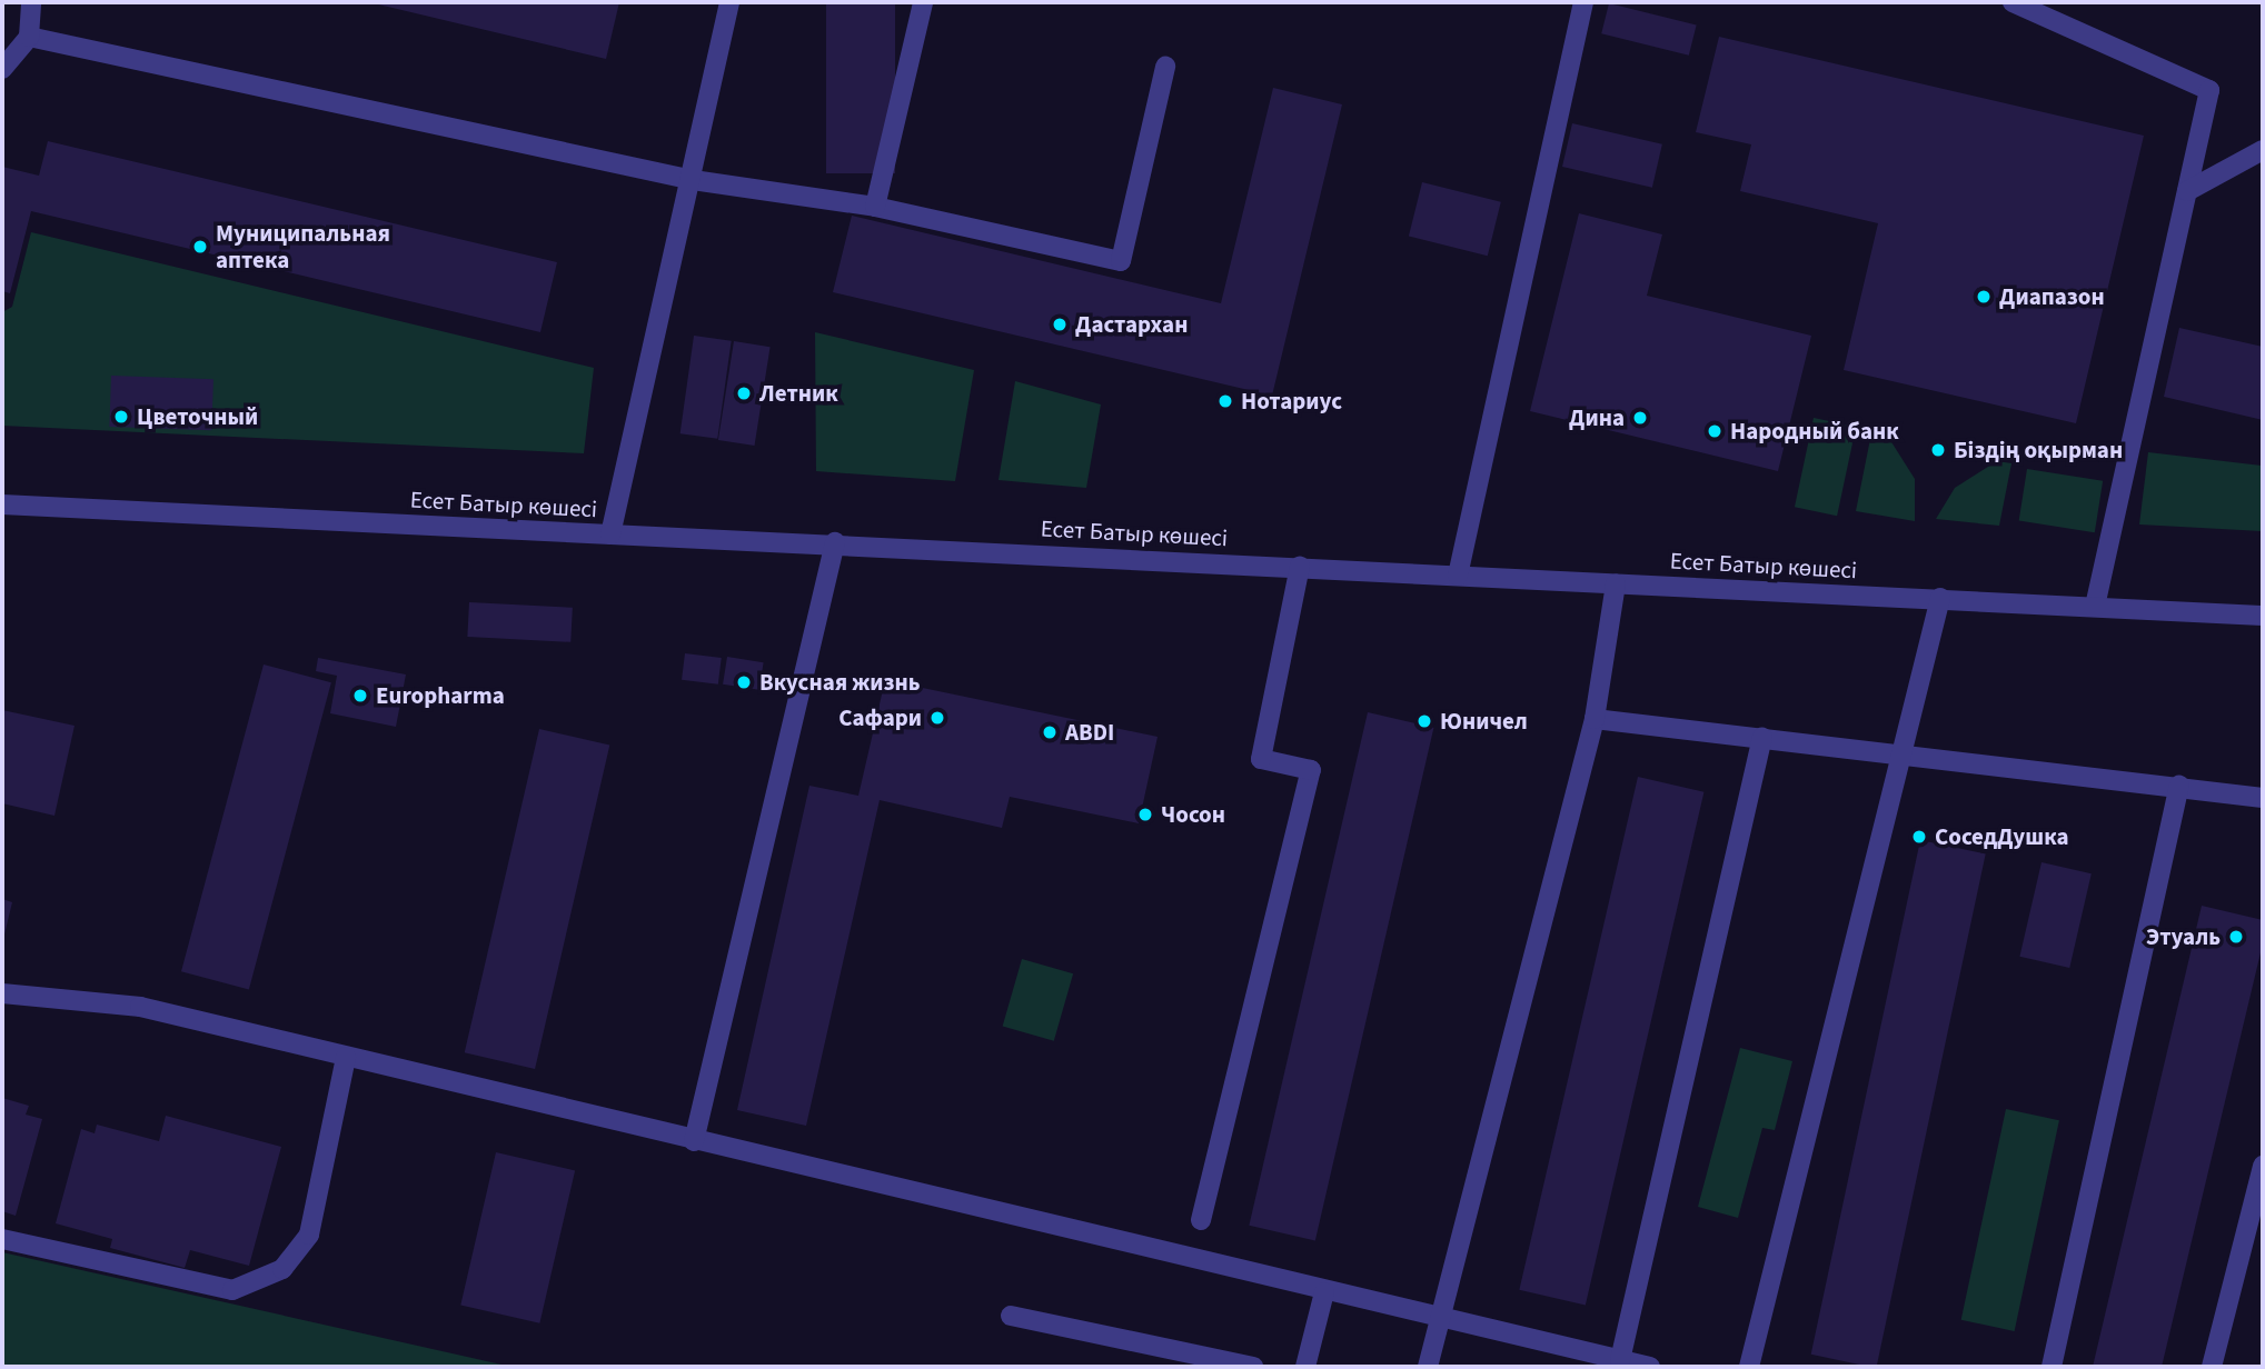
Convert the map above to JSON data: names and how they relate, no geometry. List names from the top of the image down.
{
  "streets": {
    "street": ["Есет Батыр көшесі"]
  },
  "places": [
    "Муниципальная аптека",
    "Диапазон",
    "Дастархан",
    "Летник",
    "Нотариус",
    "Цветочный",
    "Дина",
    "Народный банк",
    "Біздің оқырман",
    "Вкусная жизнь",
    "Europharma",
    "Сафари",
    "Юничел",
    "ABDI",
    "Чосон",
    "СоседДушка",
    "Этуаль"
  ]
}
